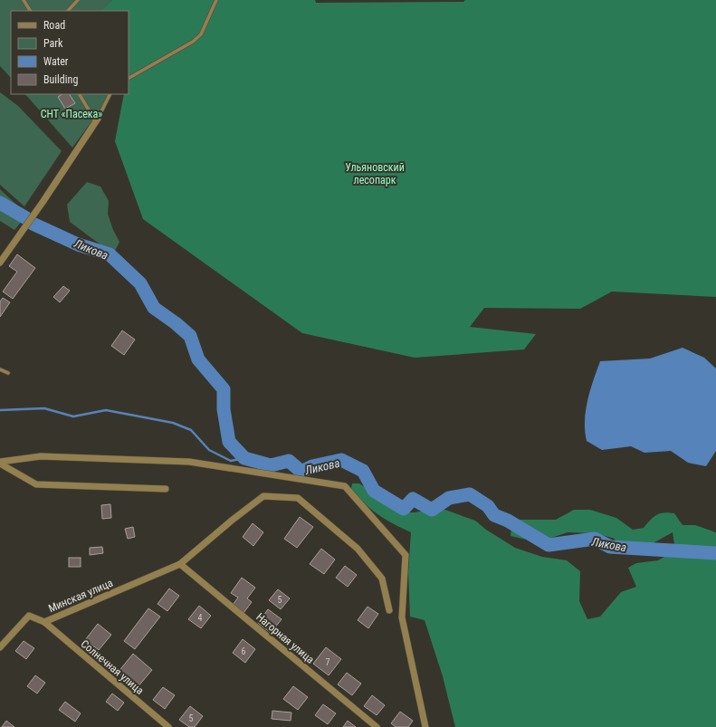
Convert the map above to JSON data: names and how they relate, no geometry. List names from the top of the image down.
{
  "streets": {
    "street": ["Минская улица", "Нагорная улица", "Солнечная улица"]
  },
  "crossings": [
    ["Минская улица", "Нагорная улица"],
    ["Минская улица", "Солнечная улица"]
  ],
  "water": ["Ликова"],
  "parks": ["СНТ «Пасека»", "Ульяновский лесопарк"],
  "house_numbers": [
    "5",
    "4",
    "6",
    "7",
    "5"
  ],
  "legend": [
    "Road",
    "Park",
    "Water",
    "Building"
  ]
}
